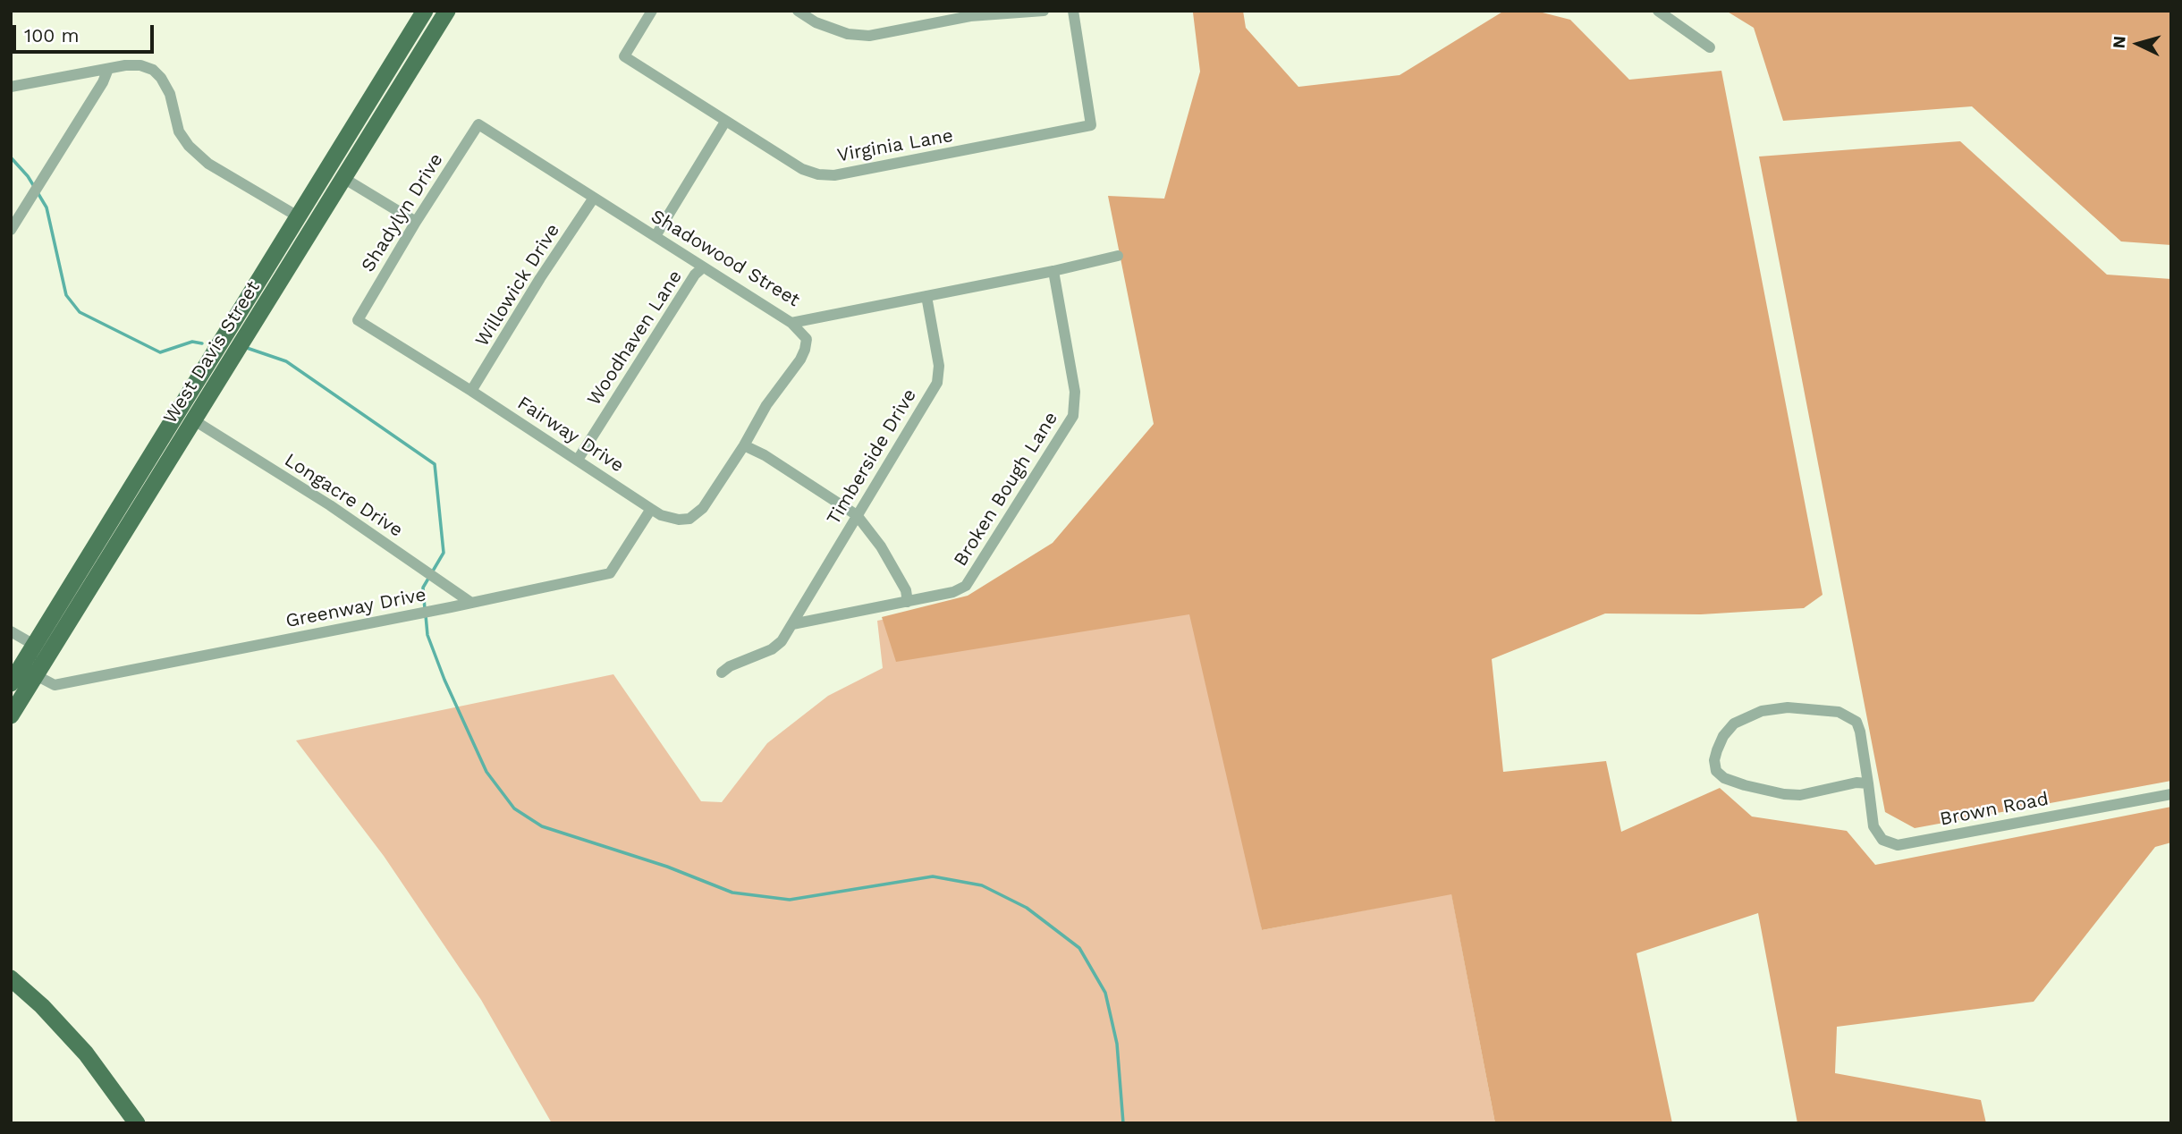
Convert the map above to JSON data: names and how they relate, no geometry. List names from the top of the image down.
{
  "streets": {
    "main road": ["West Davis Street"],
    "street": [
      "Virginia Lane",
      "Shadylyn Drive",
      "Shadowood Street",
      "Willowick Drive",
      "Woodhaven Lane",
      "Fairway Drive",
      "Timberside Drive",
      "Broken Bough Lane",
      "Longacre Drive",
      "Greenway Drive",
      "Brown Road"
    ]
  },
  "crossings": [
    ["Shadylyn Drive", "Shadowood Street"],
    ["Shadylyn Drive", "Fairway Drive"],
    ["Shadowood Street", "Willowick Drive"],
    ["Shadowood Street", "Woodhaven Lane"],
    ["Shadowood Street", "Timberside Drive"],
    ["Shadowood Street", "Broken Bough Lane"],
    ["Willowick Drive", "Fairway Drive"],
    ["Woodhaven Lane", "Fairway Drive"],
    ["West Davis Street", "Longacre Drive"],
    ["West Davis Street", "Greenway Drive"],
    ["Fairway Drive", "Greenway Drive"],
    ["Timberside Drive", "Broken Bough Lane"],
    ["Longacre Drive", "Greenway Drive"]
  ],
  "scale_bar": "100 m",
  "north": "left"
}
